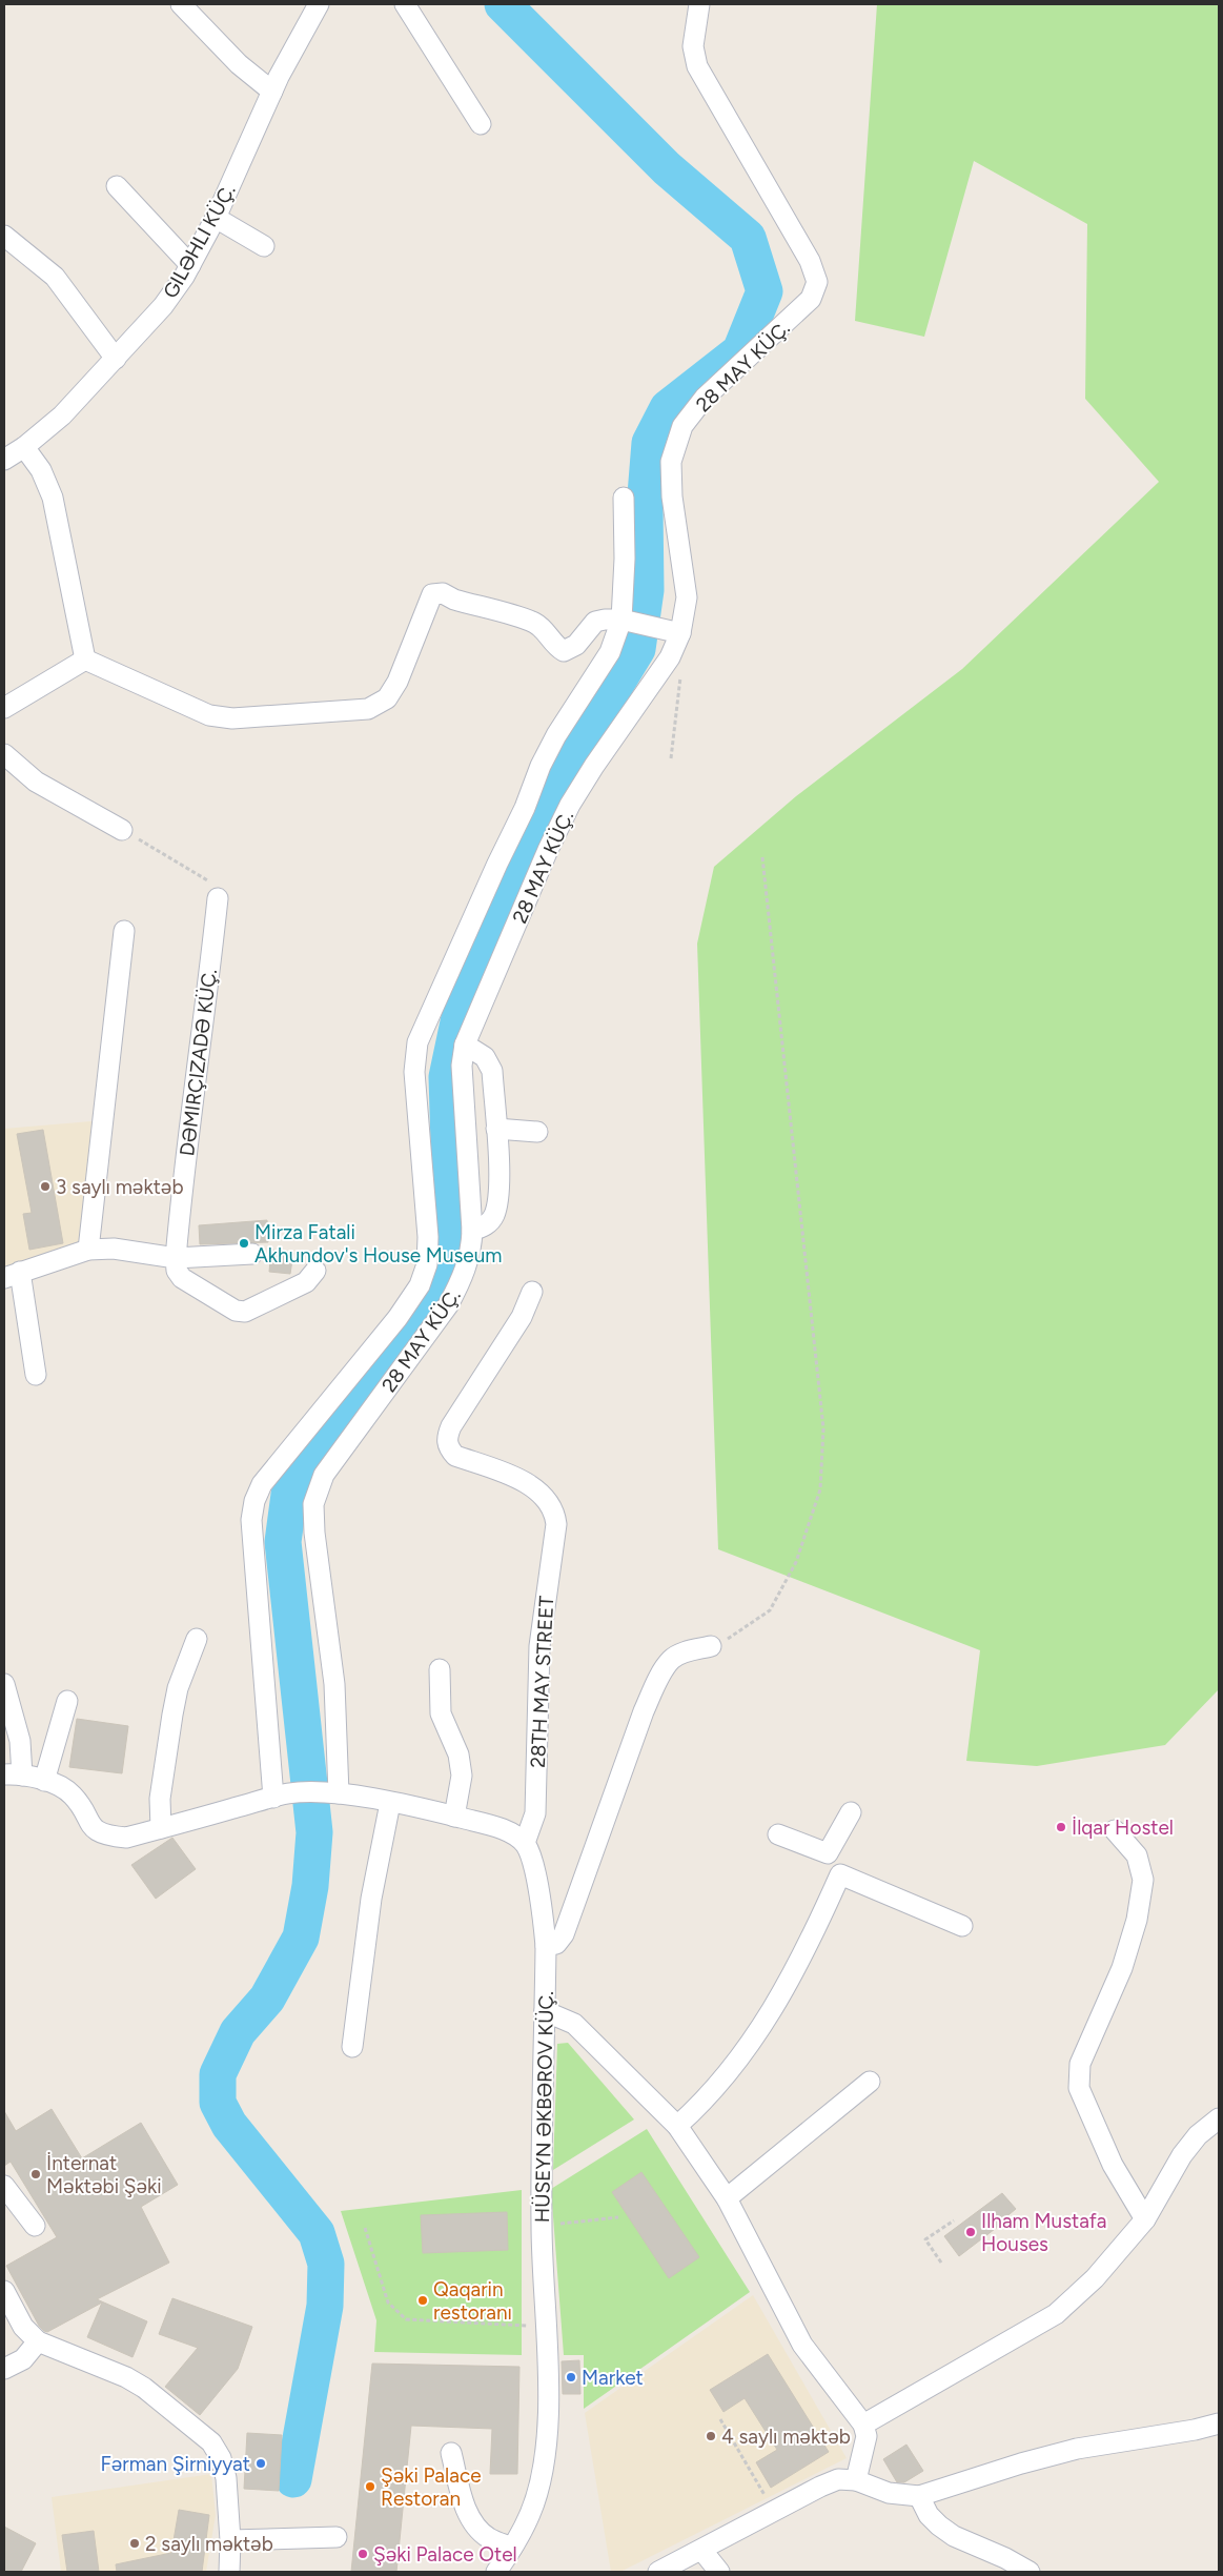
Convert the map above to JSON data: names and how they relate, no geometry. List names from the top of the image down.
{
  "streets": {
    "street": [
      "GILƏHLI KÜÇ.",
      "28 MAY KÜÇ.",
      "DƏMIRÇIZADƏ KÜÇ.",
      "28TH MAY STREET",
      "HÜSEYN ƏKBƏROV KÜÇ."
    ]
  },
  "crossings": [
    ["28TH MAY STREET", "HÜSEYN ƏKBƏROV KÜÇ."]
  ],
  "places": [
    "3 saylı məktəb",
    "Mirza Fatali Akhundov's House Museum",
    "İlqar Hostel",
    "İnternat Məktəbi Şəki",
    "Ilham Mustafa Houses",
    "Qaqarin restoranı",
    "Market",
    "4 saylı məktəb",
    "Fərman Şirniyyat",
    "Şəki Palace Restoran",
    "2 saylı məktəb",
    "Şəki Palace Otel"
  ]
}
